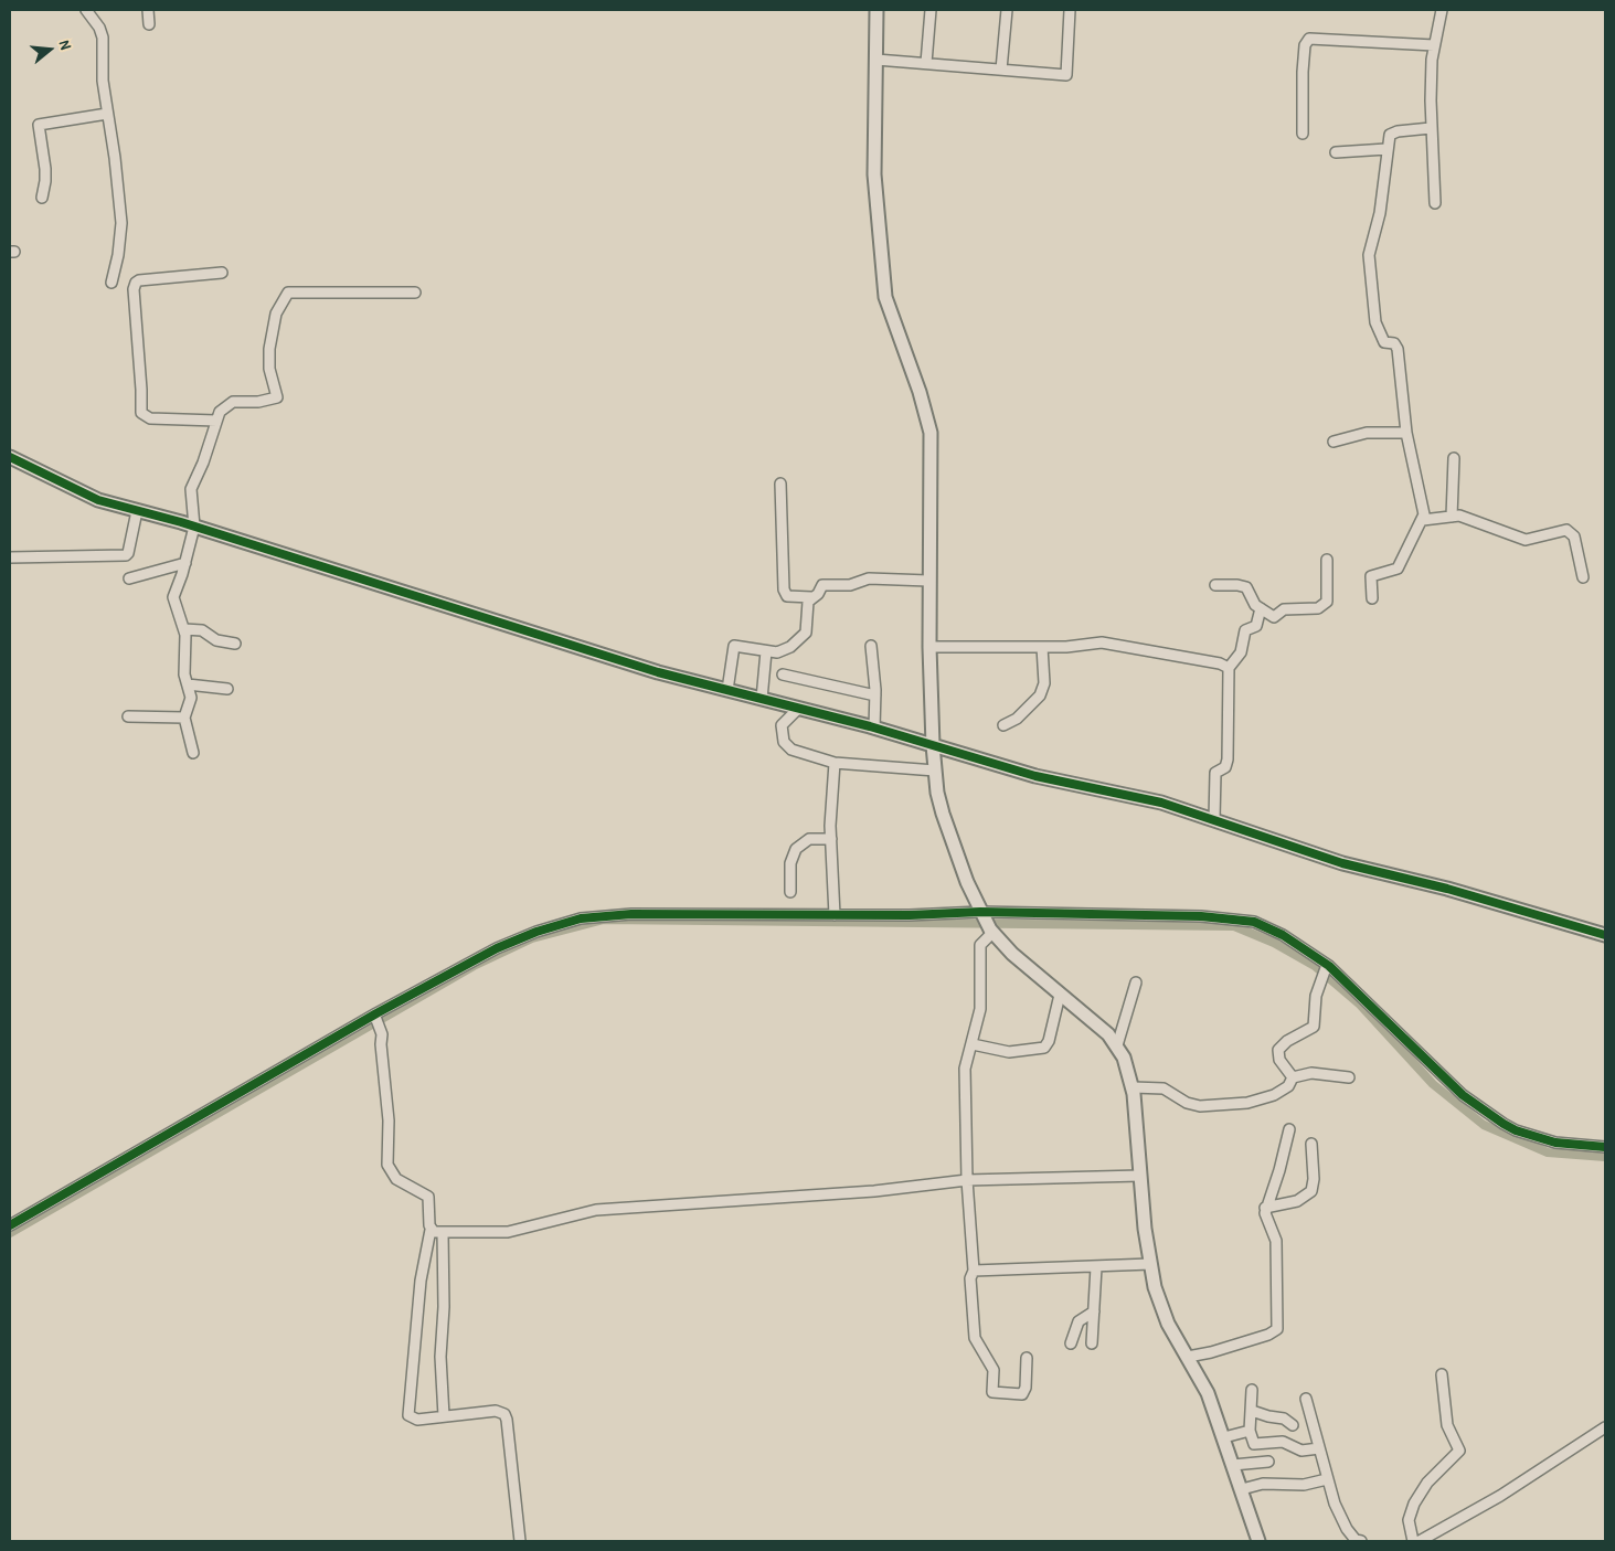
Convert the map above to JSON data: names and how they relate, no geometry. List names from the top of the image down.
{
  "north": "right"
}
